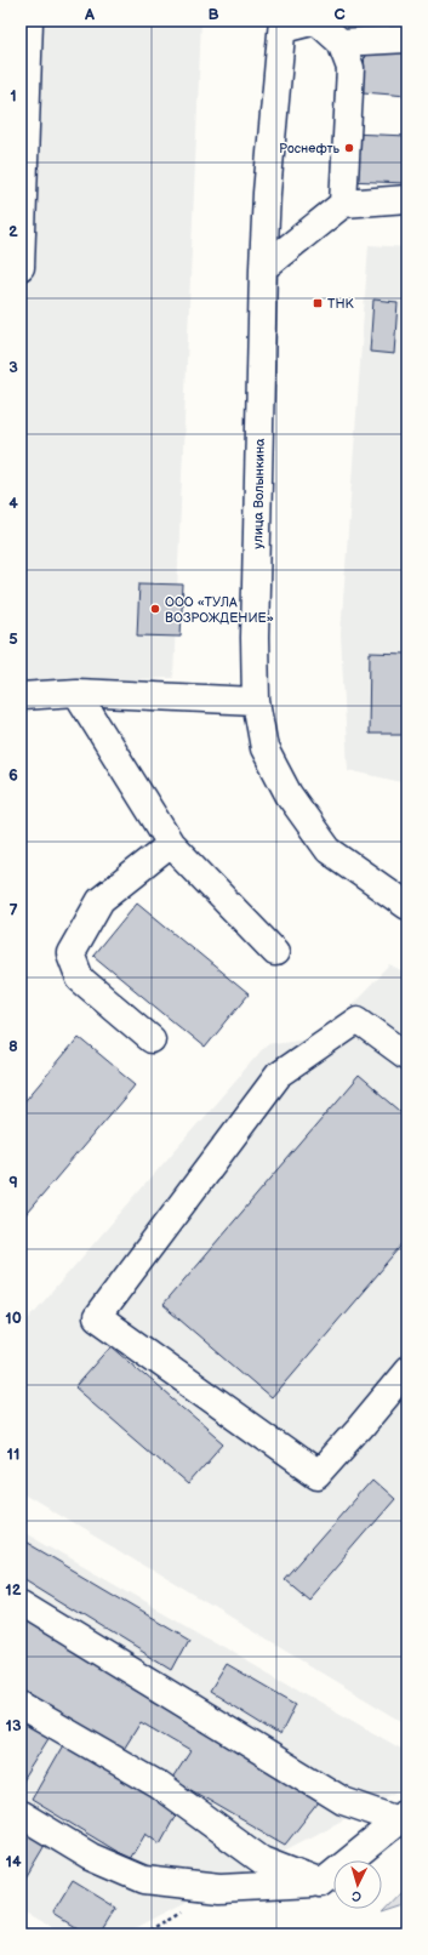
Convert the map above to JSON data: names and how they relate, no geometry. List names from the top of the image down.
{
  "streets": {
    "street": ["улица Волынкина"]
  },
  "places": {
    "other": ["Роснефть", "ООО «ТУЛА ВОЗРОЖДЕНИЕ»"],
    "transit": ["ТНК"]
  },
  "north": "bottom",
  "grid": {
    "columns": ["A", "B", "C"],
    "rows": [
      "1",
      "2",
      "3",
      "4",
      "5",
      "6",
      "7",
      "8",
      "9",
      "10",
      "11",
      "12",
      "13",
      "14"
    ]
  }
}
